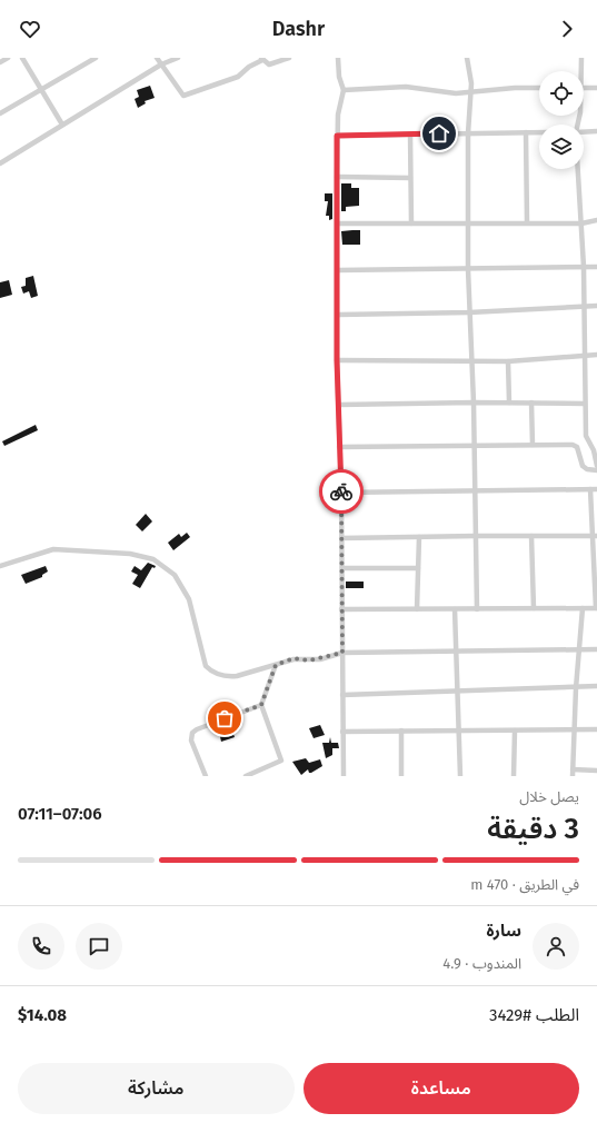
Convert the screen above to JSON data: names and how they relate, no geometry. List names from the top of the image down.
{
  "page": {
    "header": "Dashr",
    "heading": ["3 دقيقة", "يصل خلال", "07:06–07:11"],
    "panel": [
      "سارة",
      "المندوب · 4.9",
      "الطلب #3429",
      "$14.08"
    ],
    "bar": "في الطريق · 470 m",
    "buttons": ["مساعدة", "مشاركة"]
  }
}
